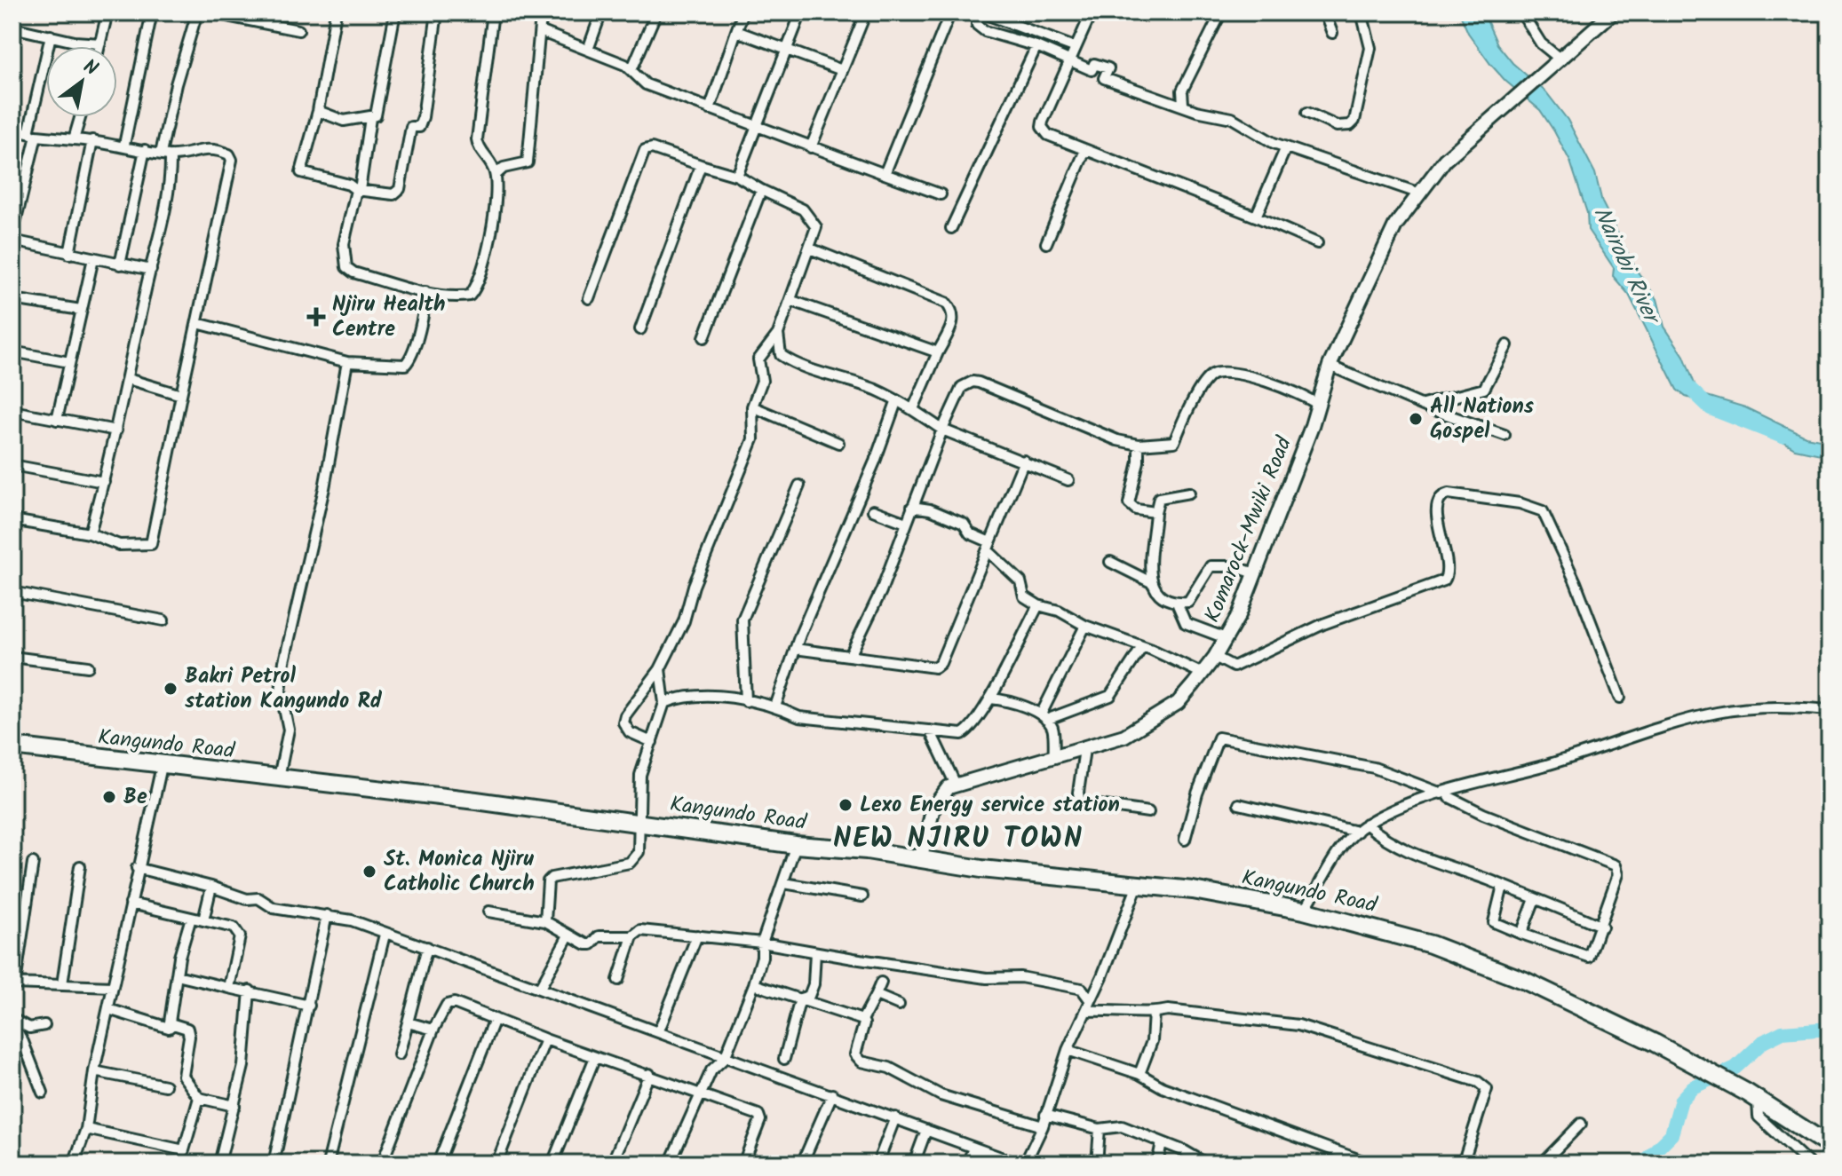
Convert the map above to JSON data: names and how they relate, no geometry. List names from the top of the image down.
{
  "streets": {
    "highway": ["Kangundo Road"],
    "main road": ["Komarock-Mwiki Road"]
  },
  "districts": ["NEW NJIRU TOWN"],
  "water": ["Nairobi River"],
  "places": {
    "health": ["Njiru Health Centre"],
    "other": [
      "All Nations Gospel",
      "Bakri Petrol station Kangundo Rd",
      "Be",
      "Lexo Energy service station",
      "St. Monica Njiru Catholic Church"
    ]
  },
  "north": "top right"
}
